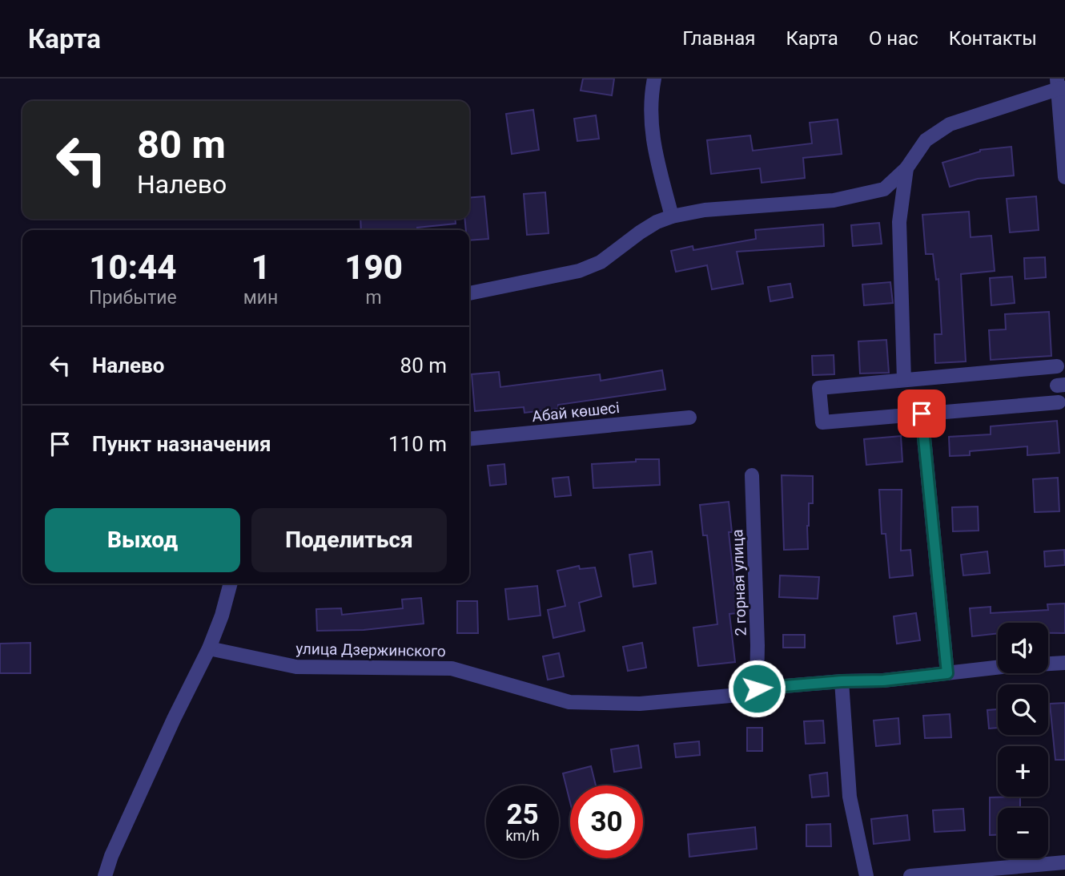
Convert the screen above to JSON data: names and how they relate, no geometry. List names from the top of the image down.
{
  "streets": {
    "street": ["Абай көшесі", "2 горная улица", "улица Дзержинского"]
  },
  "crossings": [
    ["2 горная улица", "улица Дзержинского"]
  ],
  "page": {
    "header": "Карта",
    "nav": [
      "Главная",
      "Карта",
      "О нас",
      "Контакты"
    ],
    "turn": ["80 m", "Налево"],
    "eta": [
      "10:44",
      "Прибытие",
      "1",
      "мин",
      "190",
      "m"
    ],
    "list": [
      {
        "name": "Налево",
        "value": "80 m"
      },
      {
        "name": "Пункт назначения",
        "value": "110 m"
      }
    ],
    "buttons": ["Выход", "Поделиться"],
    "map_buttons": ["+", "−"],
    "speed": "25 km/h",
    "limit": "30"
  }
}
